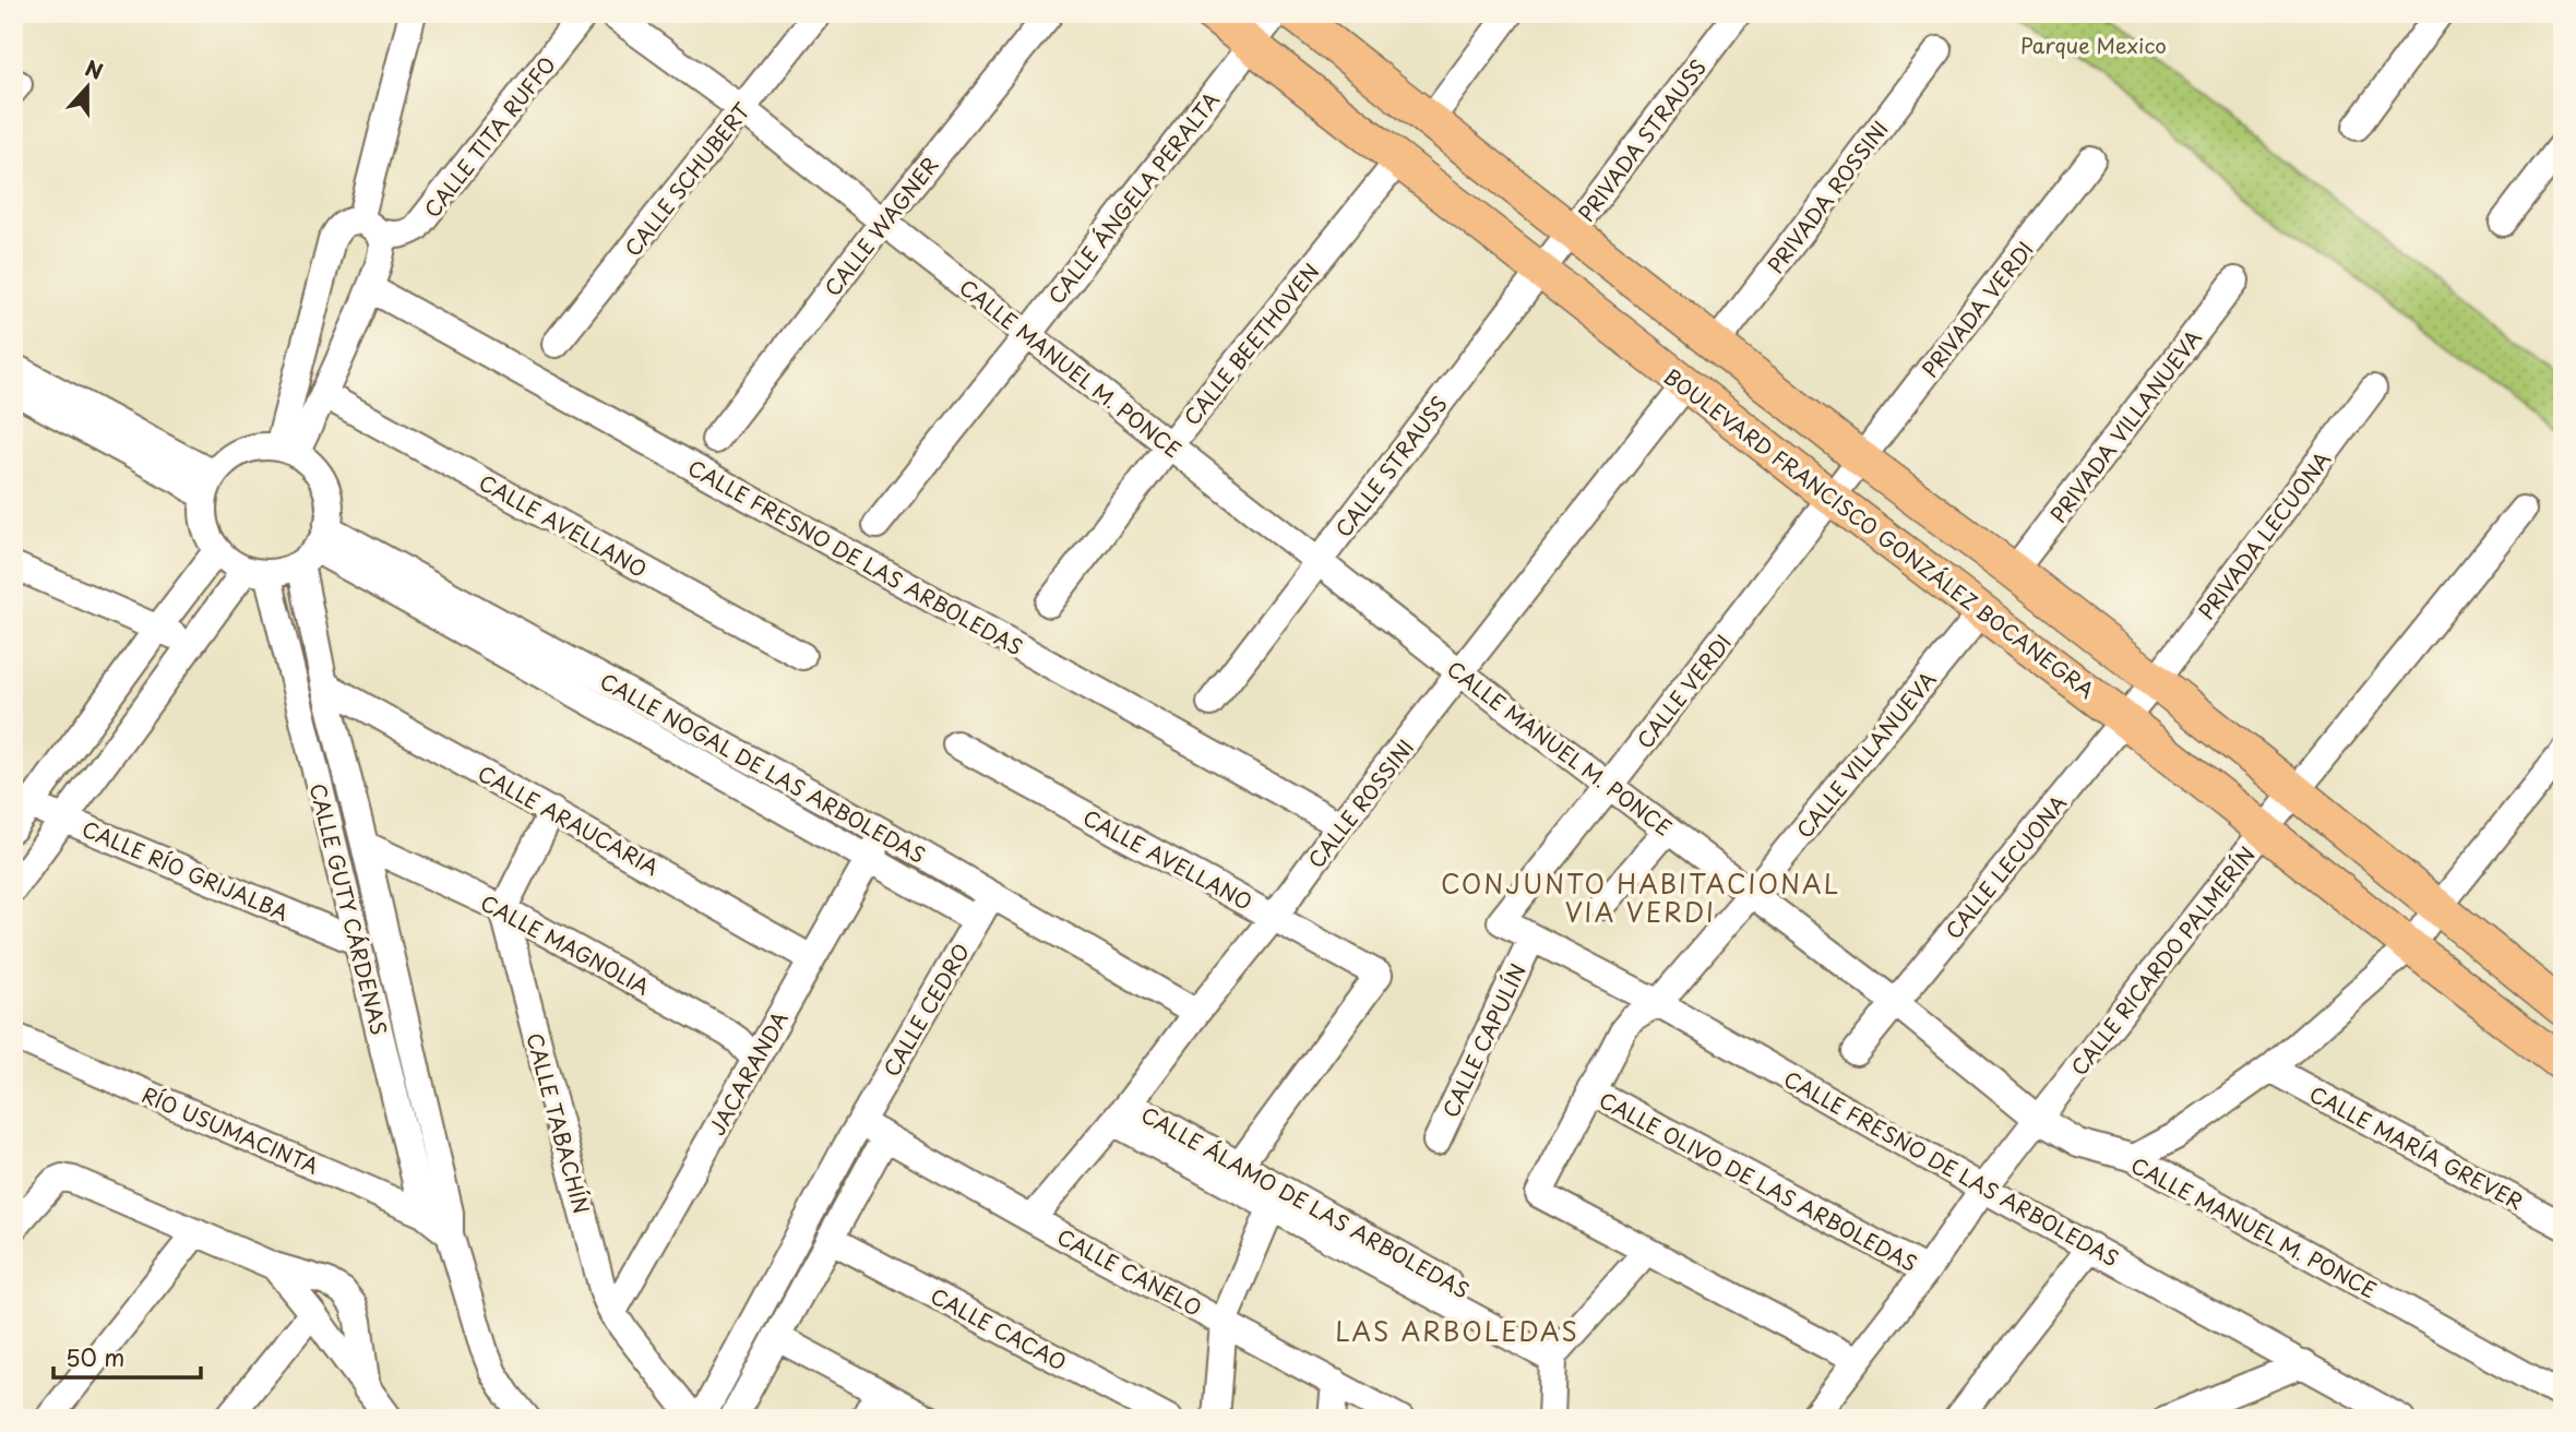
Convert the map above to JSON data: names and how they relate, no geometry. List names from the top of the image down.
{
  "streets": {
    "main road": ["BOULEVARD FRANCISCO GONZÁLEZ BOCANEGRA"],
    "street": [
      "CALLE TITA RUFFO",
      "PRIVADA STRAUSS",
      "CALLE SCHUBERT",
      "PRIVADA ROSSINI",
      "CALLE ÁNGELA PERALTA",
      "CALLE WAGNER",
      "PRIVADA VERDI",
      "CALLE BEETHOVEN",
      "CALLE MANUEL M. PONCE",
      "PRIVADA VILLANUEVA",
      "CALLE STRAUSS",
      "CALLE AVELLANO",
      "PRIVADA LECUONA",
      "CALLE FRESNO DE LAS ARBOLEDAS",
      "CALLE VERDI",
      "CALLE VILLANUEVA",
      "CALLE NOGAL DE LAS ARBOLEDAS",
      "CALLE ROSSINI",
      "CALLE ARAUCARIA",
      "CALLE LECUONA",
      "CALLE RÍO GRIJALBA",
      "CALLE GUTY CÁRDENAS",
      "CALLE MAGNOLIA",
      "CALLE RICARDO PALMERÍN",
      "CALLE CEDRO",
      "CALLE CAPULÍN",
      "JACARANDA",
      "CALLE TABACHÍN",
      "RÍO USUMACINTA",
      "CALLE MARÍA GREVER",
      "CALLE OLIVO DE LAS ARBOLEDAS",
      "CALLE ÁLAMO DE LAS ARBOLEDAS",
      "CALLE CANELO",
      "CALLE CACAO"
    ]
  },
  "crossings": [
    ["PRIVADA STRAUSS", "CALLE STRAUSS"],
    ["CALLE SCHUBERT", "CALLE MANUEL M. PONCE"],
    ["CALLE ÁNGELA PERALTA", "CALLE MANUEL M. PONCE"],
    ["CALLE ÁNGELA PERALTA", "BOULEVARD FRANCISCO GONZÁLEZ BOCANEGRA"],
    ["CALLE WAGNER", "CALLE MANUEL M. PONCE"],
    ["PRIVADA VERDI", "CALLE VERDI"],
    ["CALLE BEETHOVEN", "CALLE MANUEL M. PONCE"],
    ["CALLE BEETHOVEN", "BOULEVARD FRANCISCO GONZÁLEZ BOCANEGRA"],
    ["CALLE MANUEL M. PONCE", "CALLE STRAUSS"],
    ["CALLE MANUEL M. PONCE", "CALLE VERDI"],
    ["CALLE MANUEL M. PONCE", "CALLE VILLANUEVA"],
    ["CALLE MANUEL M. PONCE", "CALLE ROSSINI"],
    ["CALLE MANUEL M. PONCE", "CALLE LECUONA"],
    ["CALLE MANUEL M. PONCE", "CALLE RICARDO PALMERÍN"],
    ["CALLE STRAUSS", "BOULEVARD FRANCISCO GONZÁLEZ BOCANEGRA"],
    ["CALLE AVELLANO", "CALLE ROSSINI"],
    ["CALLE AVELLANO", "CALLE ÁLAMO DE LAS ARBOLEDAS"],
    ["BOULEVARD FRANCISCO GONZÁLEZ BOCANEGRA", "CALLE VERDI"],
    ["BOULEVARD FRANCISCO GONZÁLEZ BOCANEGRA", "CALLE VILLANUEVA"],
    ["BOULEVARD FRANCISCO GONZÁLEZ BOCANEGRA", "CALLE ROSSINI"],
    ["BOULEVARD FRANCISCO GONZÁLEZ BOCANEGRA", "CALLE LECUONA"],
    ["BOULEVARD FRANCISCO GONZÁLEZ BOCANEGRA", "CALLE RICARDO PALMERÍN"],
    ["PRIVADA LECUONA", "CALLE LECUONA"],
    ["CALLE FRESNO DE LAS ARBOLEDAS", "CALLE VERDI"],
    ["CALLE FRESNO DE LAS ARBOLEDAS", "CALLE VILLANUEVA"],
    ["CALLE FRESNO DE LAS ARBOLEDAS", "CALLE ROSSINI"],
    ["CALLE FRESNO DE LAS ARBOLEDAS", "CALLE RICARDO PALMERÍN"],
    ["CALLE FRESNO DE LAS ARBOLEDAS", "CALLE CAPULÍN"],
    ["CALLE VILLANUEVA", "CALLE OLIVO DE LAS ARBOLEDAS"],
    ["CALLE NOGAL DE LAS ARBOLEDAS", "CALLE ROSSINI"],
    ["CALLE NOGAL DE LAS ARBOLEDAS", "CALLE GUTY CÁRDENAS"],
    ["CALLE NOGAL DE LAS ARBOLEDAS", "CALLE CEDRO"],
    ["CALLE NOGAL DE LAS ARBOLEDAS", "JACARANDA"],
    ["CALLE ROSSINI", "CALLE ÁLAMO DE LAS ARBOLEDAS"],
    ["CALLE ROSSINI", "CALLE CANELO"],
    ["CALLE ARAUCARIA", "CALLE GUTY CÁRDENAS"],
    ["CALLE ARAUCARIA", "JACARANDA"],
    ["CALLE RÍO GRIJALBA", "CALLE GUTY CÁRDENAS"],
    ["CALLE GUTY CÁRDENAS", "CALLE MAGNOLIA"],
    ["CALLE GUTY CÁRDENAS", "RÍO USUMACINTA"],
    ["CALLE MAGNOLIA", "JACARANDA"],
    ["CALLE MAGNOLIA", "CALLE TABACHÍN"],
    ["CALLE RICARDO PALMERÍN", "CALLE OLIVO DE LAS ARBOLEDAS"],
    ["CALLE CEDRO", "CALLE CANELO"],
    ["JACARANDA", "CALLE TABACHÍN"]
  ],
  "districts": ["CONJUNTO HABITACIONAL VIA VERDI", "LAS ARBOLEDAS"],
  "parks": ["Parque Mexico"],
  "scale_bar": "50 m",
  "north": "top"
}
